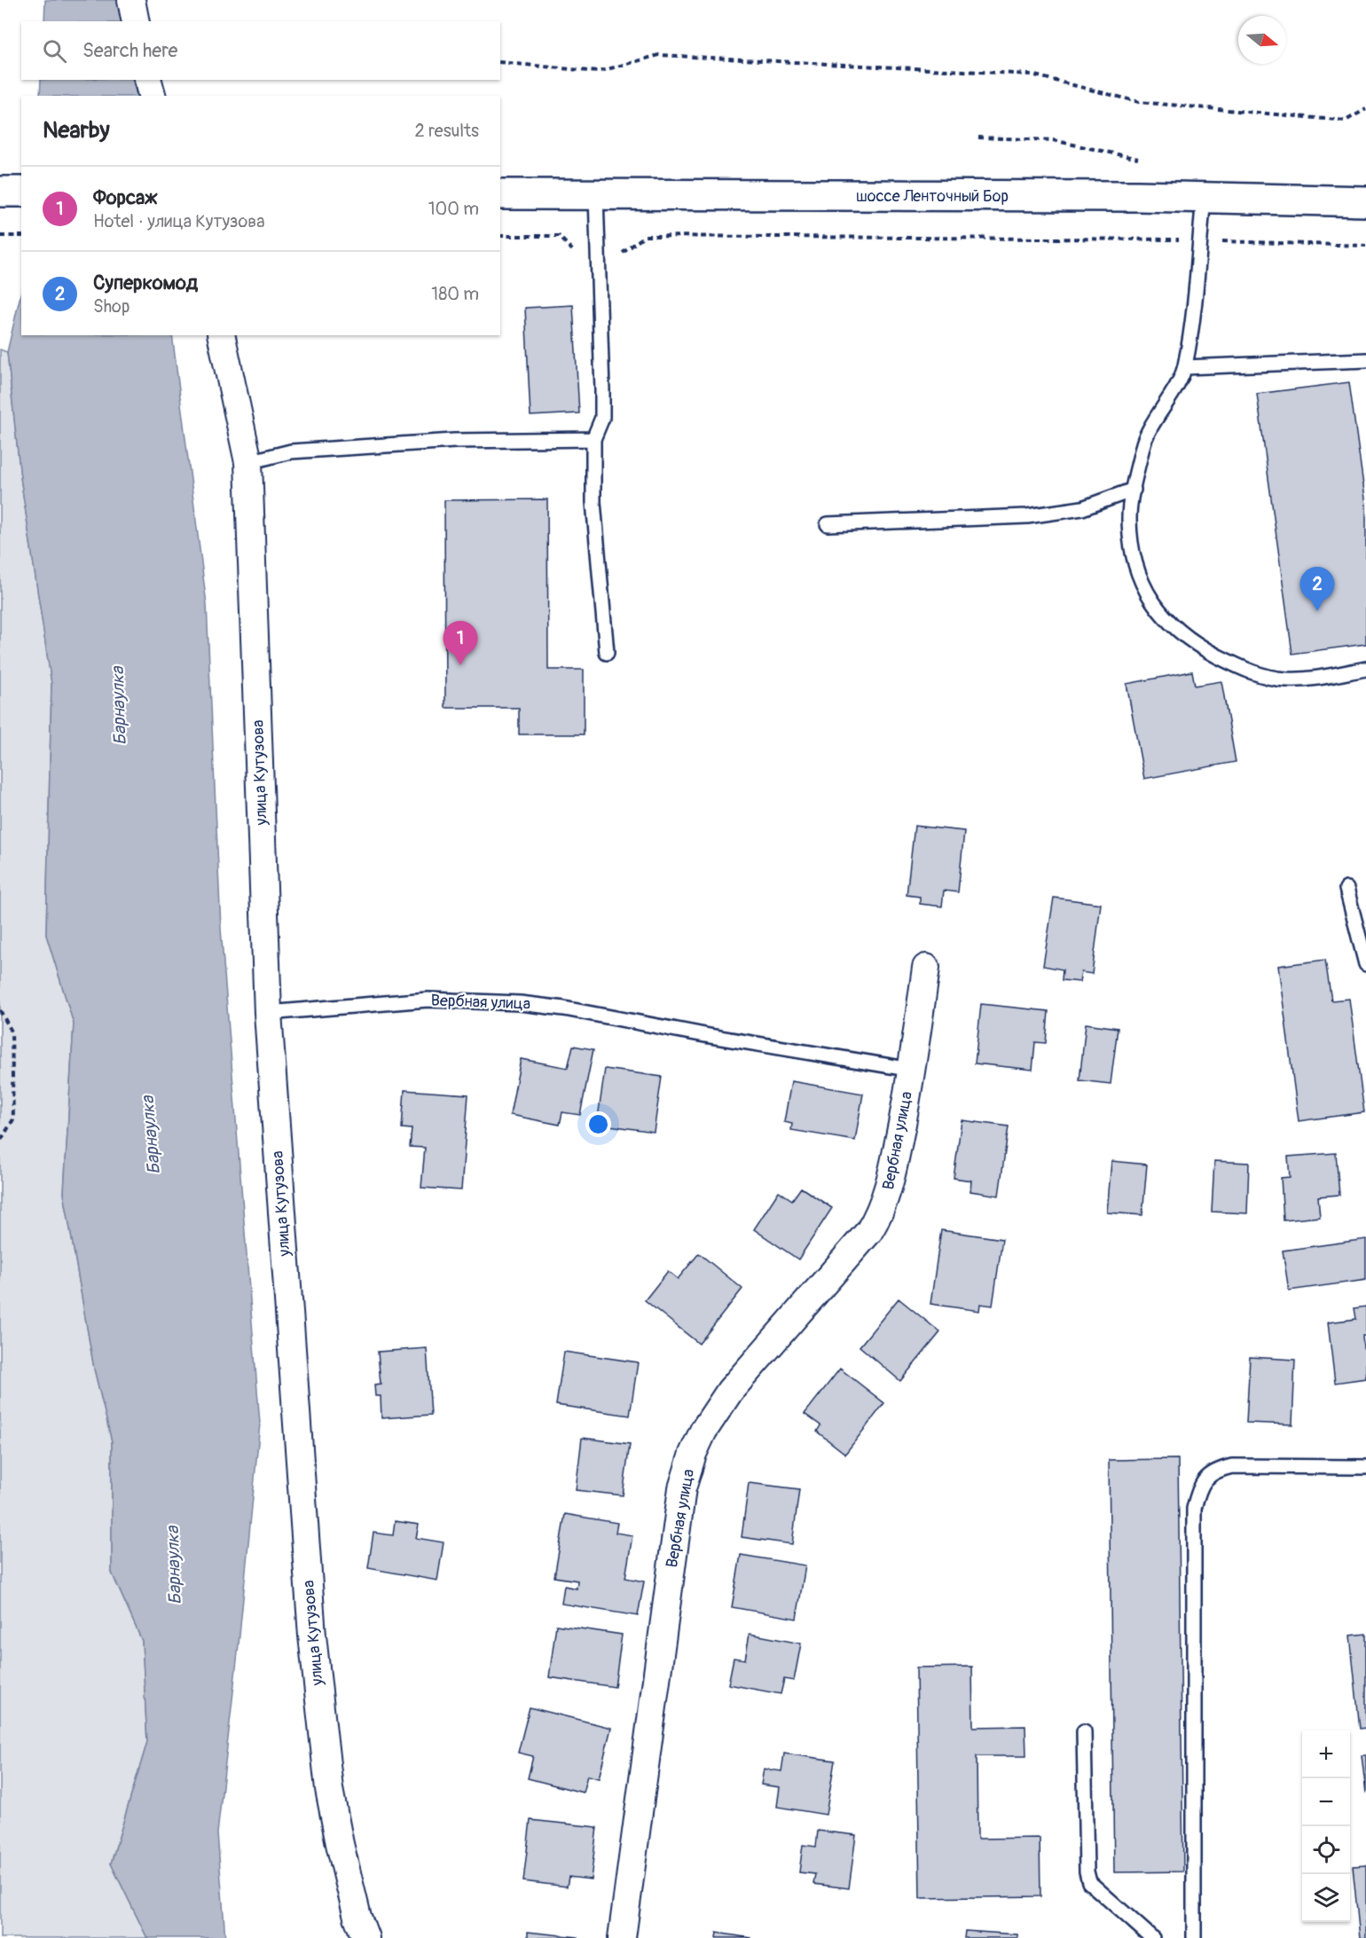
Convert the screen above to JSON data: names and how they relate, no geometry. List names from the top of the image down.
{
  "streets": {
    "highway": ["шоссе Ленточный Бор"],
    "street": ["улица Кутузова", "Вербная улица"]
  },
  "crossings": [
    ["улица Кутузова", "Вербная улица"]
  ],
  "water": ["Барнаулка"],
  "north": "right",
  "page": {
    "search": "Search here",
    "heading": ["Nearby", "2 results"],
    "list": [
      {
        "mark": "1",
        "name": "Форсаж",
        "note": "Hotel · улица Кутузова",
        "value": "100 m"
      },
      {
        "mark": "2",
        "name": "Суперкомод",
        "note": "Shop",
        "value": "180 m"
      }
    ],
    "pins": ["2", "1"],
    "map_buttons": ["+", "−"]
  }
}
